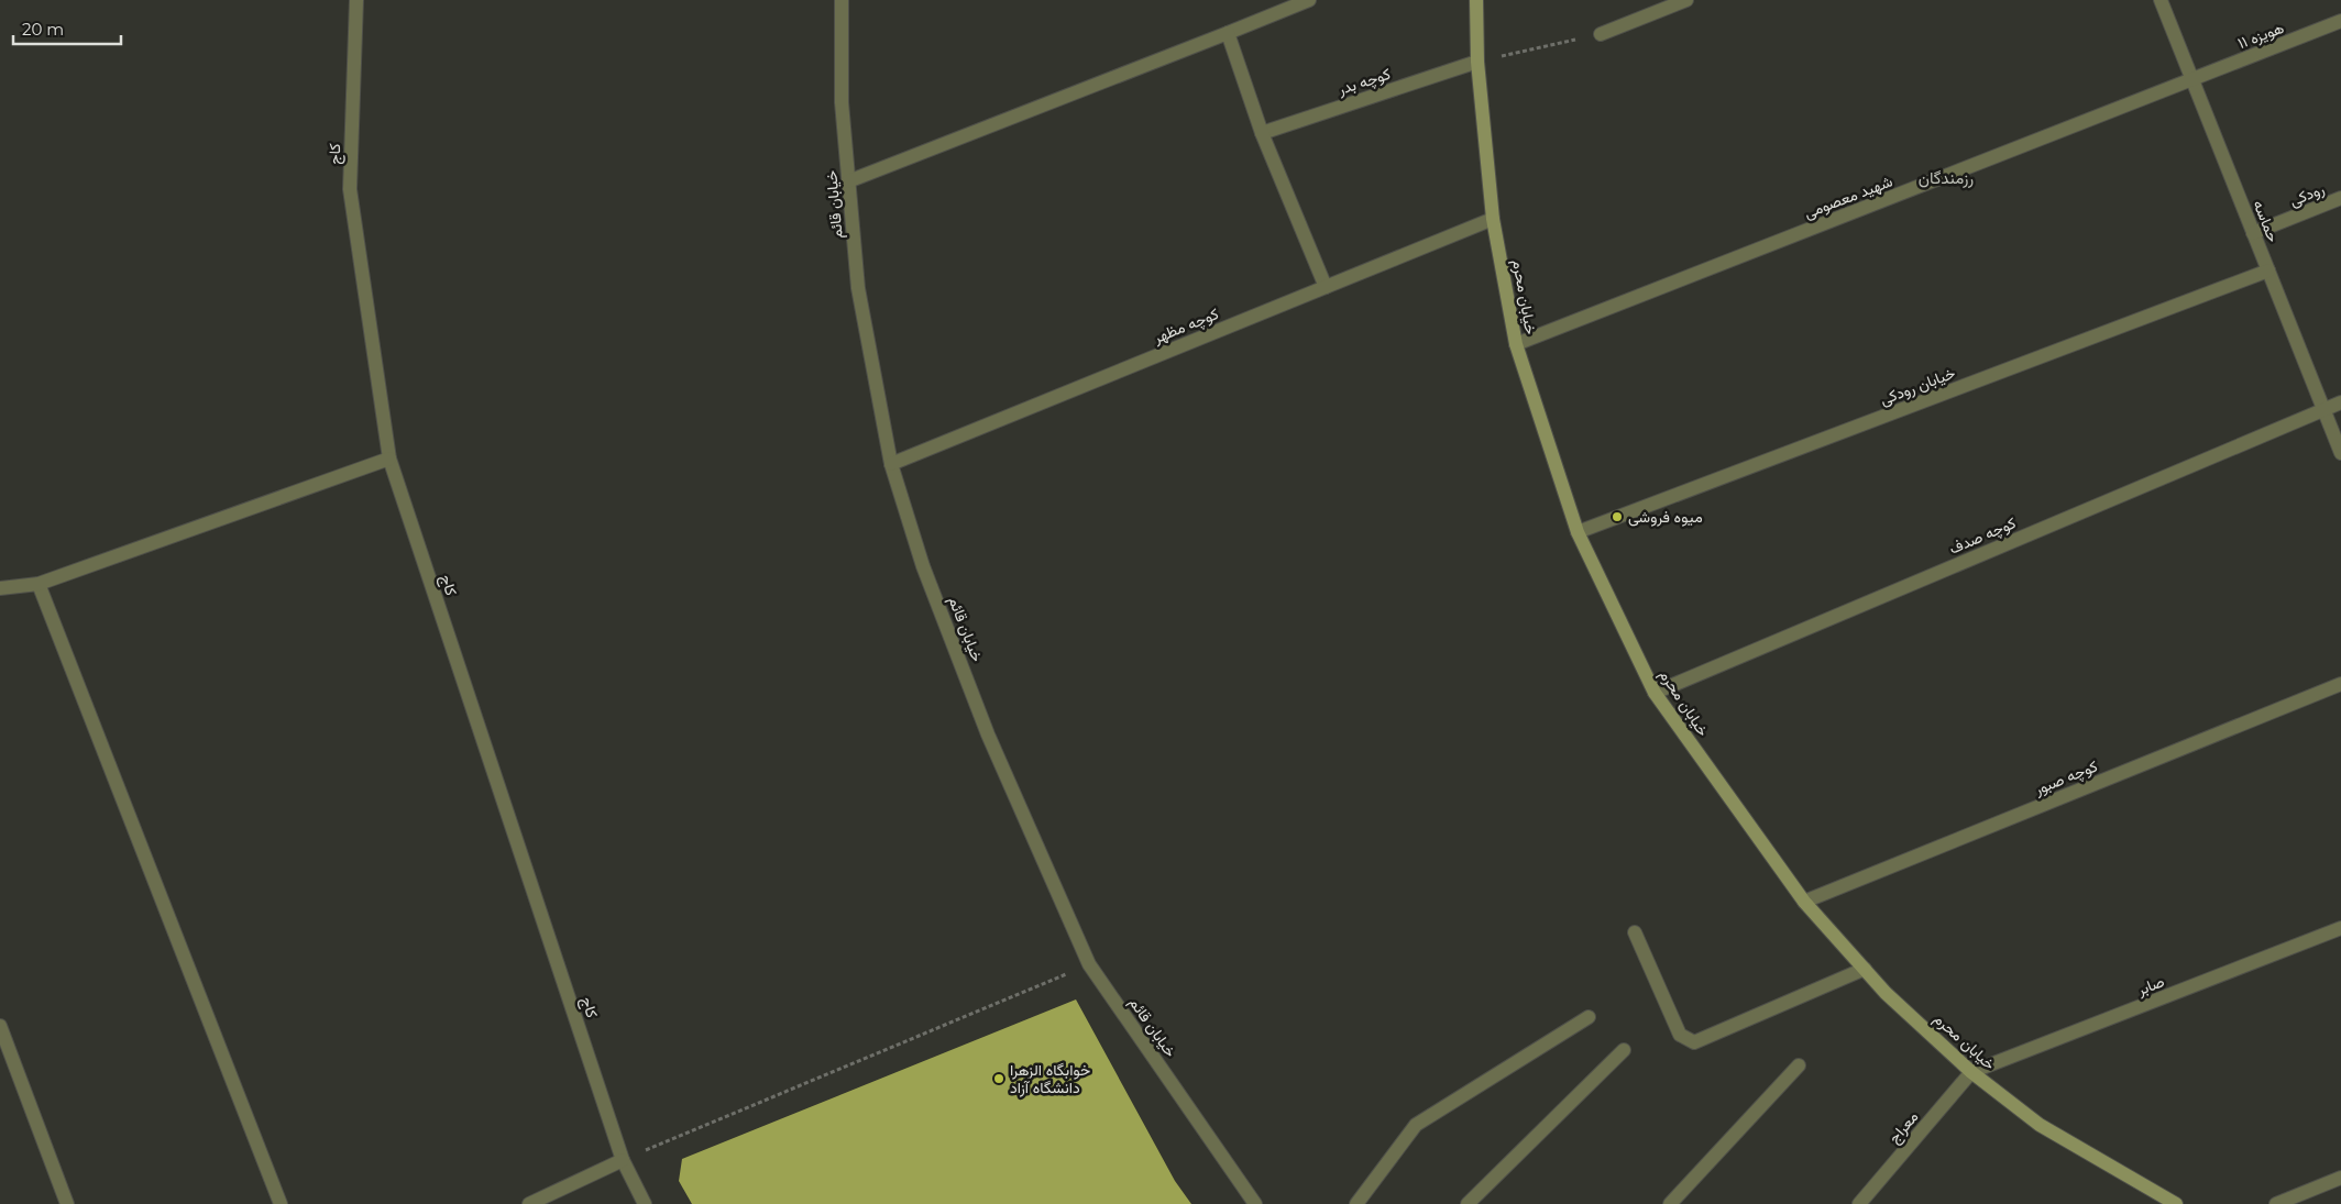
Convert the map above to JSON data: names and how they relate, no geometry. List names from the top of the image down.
{
  "streets": {
    "street": [
      "هویزه ۱۱",
      "کوچه بدر",
      "کاج",
      "رودکی",
      "شهید معصومی",
      "خیابان قائم",
      "حماسه",
      "خیابان محرم",
      "کوچه مظهر",
      "خیابان رودکی",
      "کوچه صدف",
      "کوچه صبور",
      "صابر",
      "معراج"
    ]
  },
  "crossings": [
    ["هویزه ۱۱", "شهید معصومی"],
    ["هویزه ۱۱", "حماسه"],
    ["کوچه بدر", "خیابان محرم"],
    ["رودکی", "حماسه"],
    ["شهید معصومی", "حماسه"],
    ["شهید معصومی", "خیابان محرم"],
    ["خیابان قائم", "کوچه مظهر"],
    ["حماسه", "خیابان رودکی"],
    ["حماسه", "کوچه صدف"],
    ["خیابان محرم", "کوچه مظهر"],
    ["خیابان محرم", "خیابان رودکی"],
    ["خیابان محرم", "کوچه صدف"],
    ["خیابان محرم", "کوچه صبور"],
    ["خیابان محرم", "صابر"],
    ["خیابان محرم", "معراج"],
    ["صابر", "معراج"]
  ],
  "districts": ["رزمندگان"],
  "places": ["میوه فروشی", "خوابگاه الزهرا دانشگاه آزاد"],
  "scale_bar": "20 m"
}
